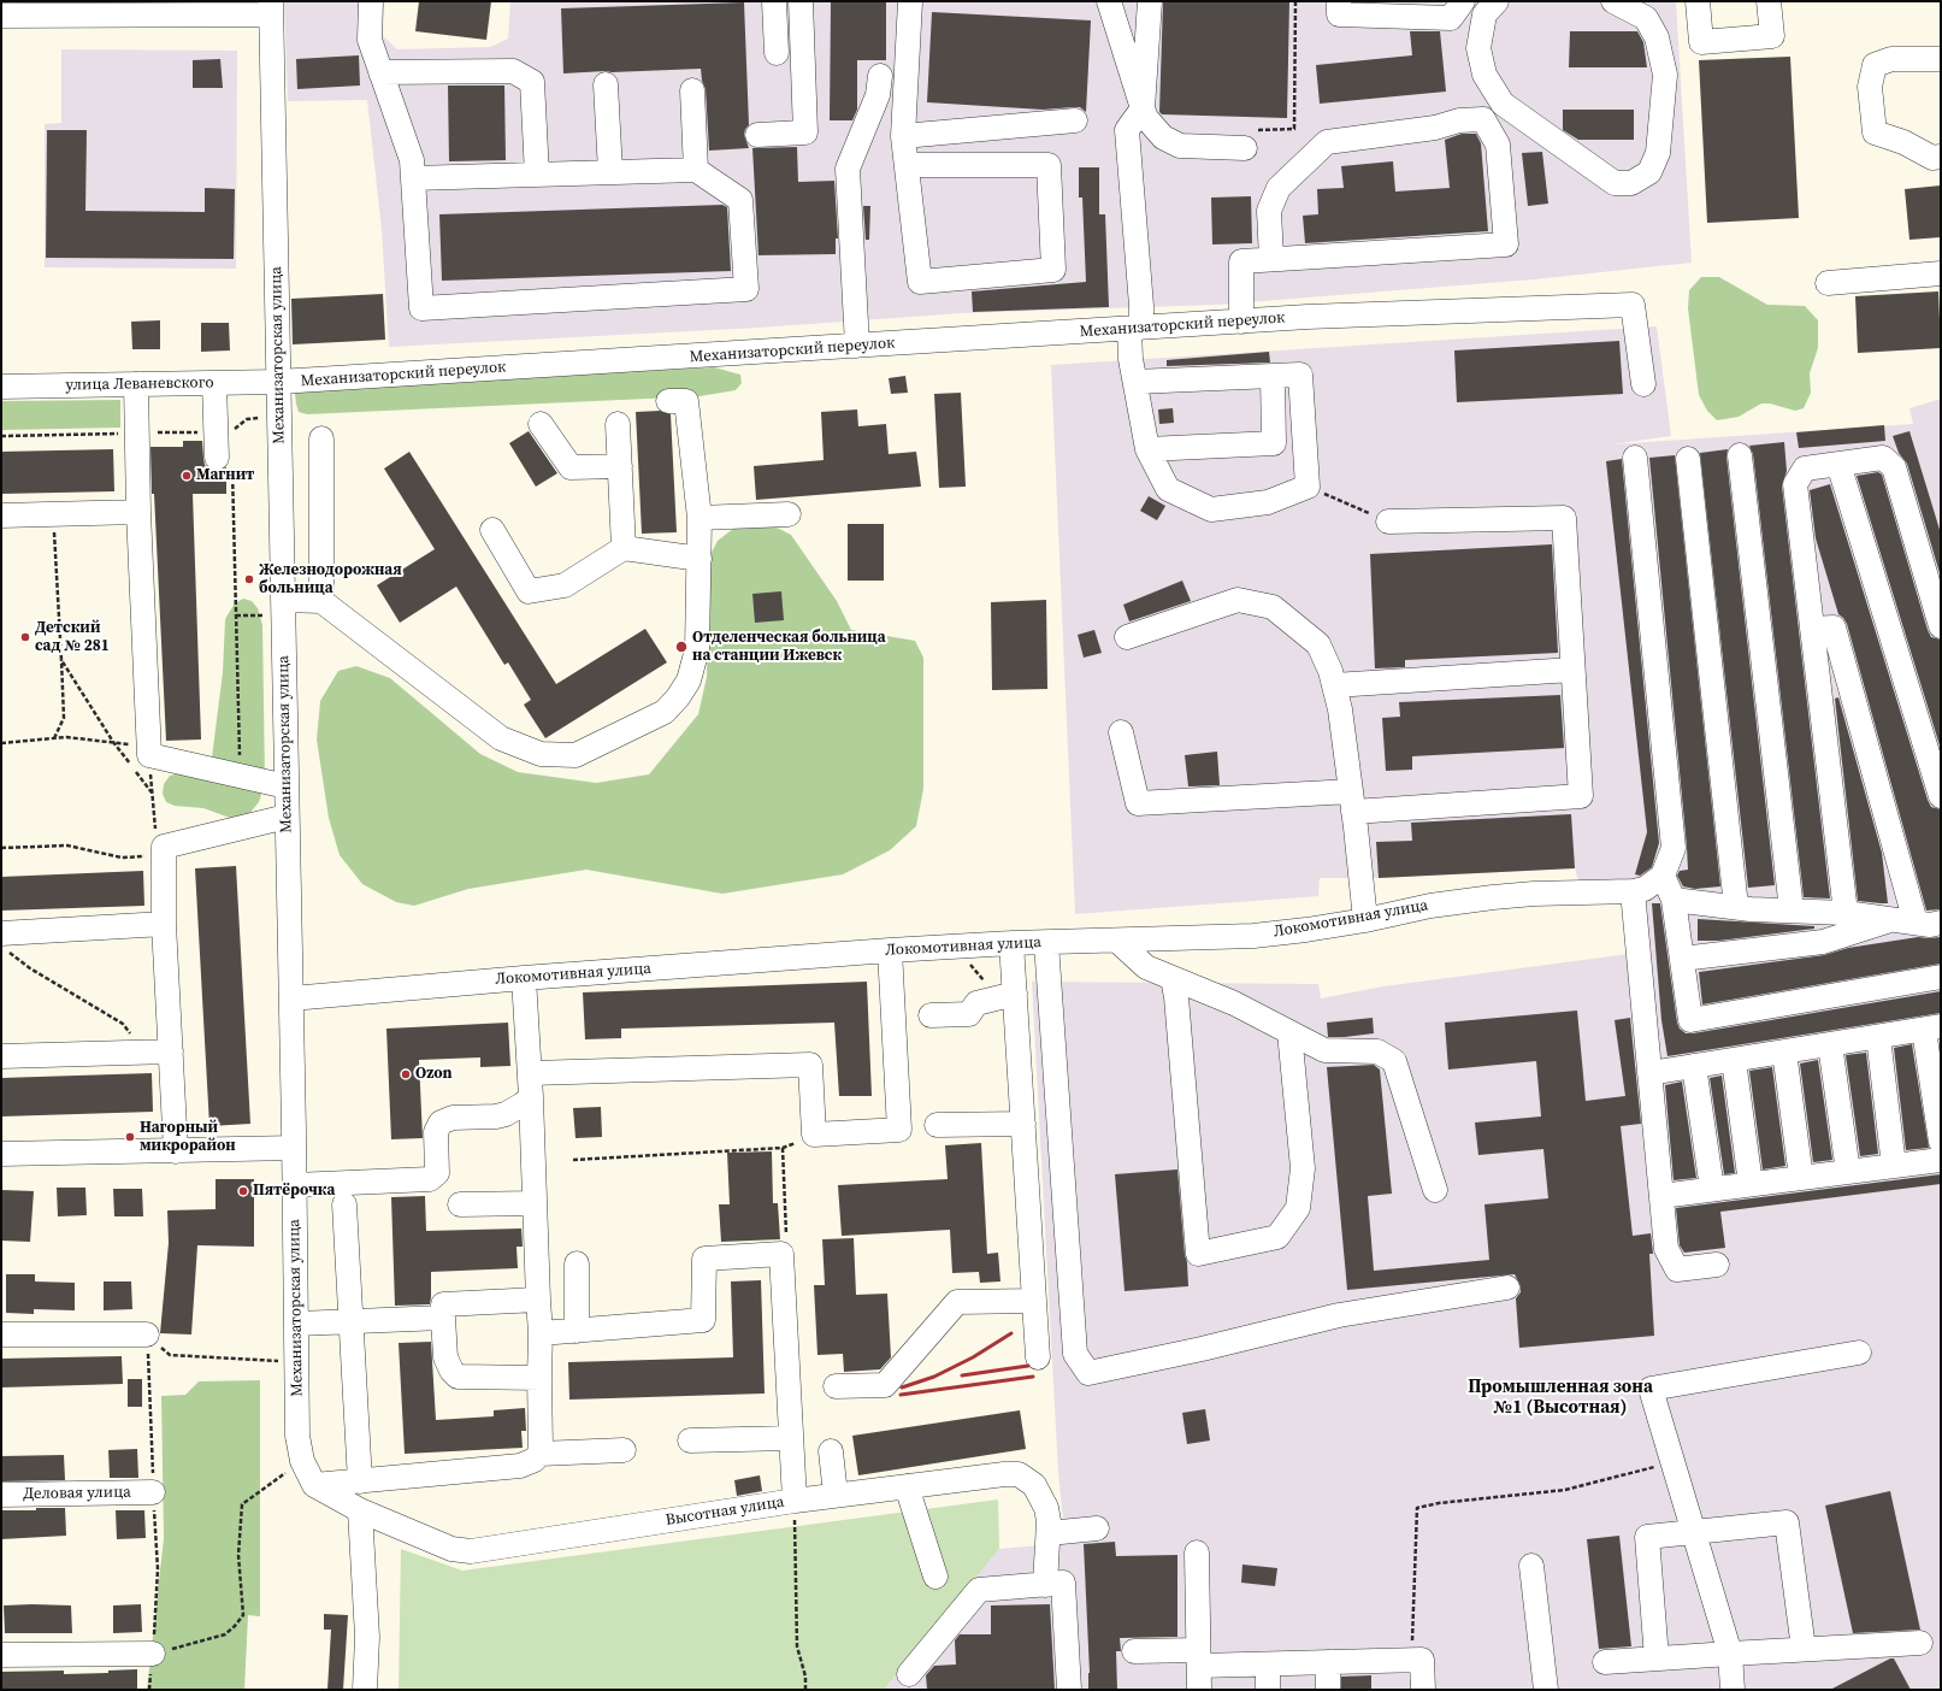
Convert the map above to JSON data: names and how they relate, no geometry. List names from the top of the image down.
{
  "streets": {
    "street": [
      "Механизаторский переулок",
      "Механизаторская улица",
      "улица Леваневского",
      "Локомотивная улица",
      "Деловая улица",
      "Высотная улица"
    ]
  },
  "crossings": [
    ["Механизаторский переулок", "Механизаторская улица"],
    ["Механизаторский переулок", "улица Леваневского"],
    ["Механизаторская улица", "улица Леваневского"],
    ["Механизаторская улица", "Локомотивная улица"],
    ["Механизаторская улица", "Высотная улица"]
  ],
  "districts": ["Промышленная зона №1 (Высотная)"],
  "places": [
    "Магнит",
    "Железнодорожная больница",
    "Детский сад № 281",
    "Отделенческая больница на станции Ижевск",
    "Ozon",
    "Нагорный микрорайон",
    "Пятёрочка"
  ]
}
